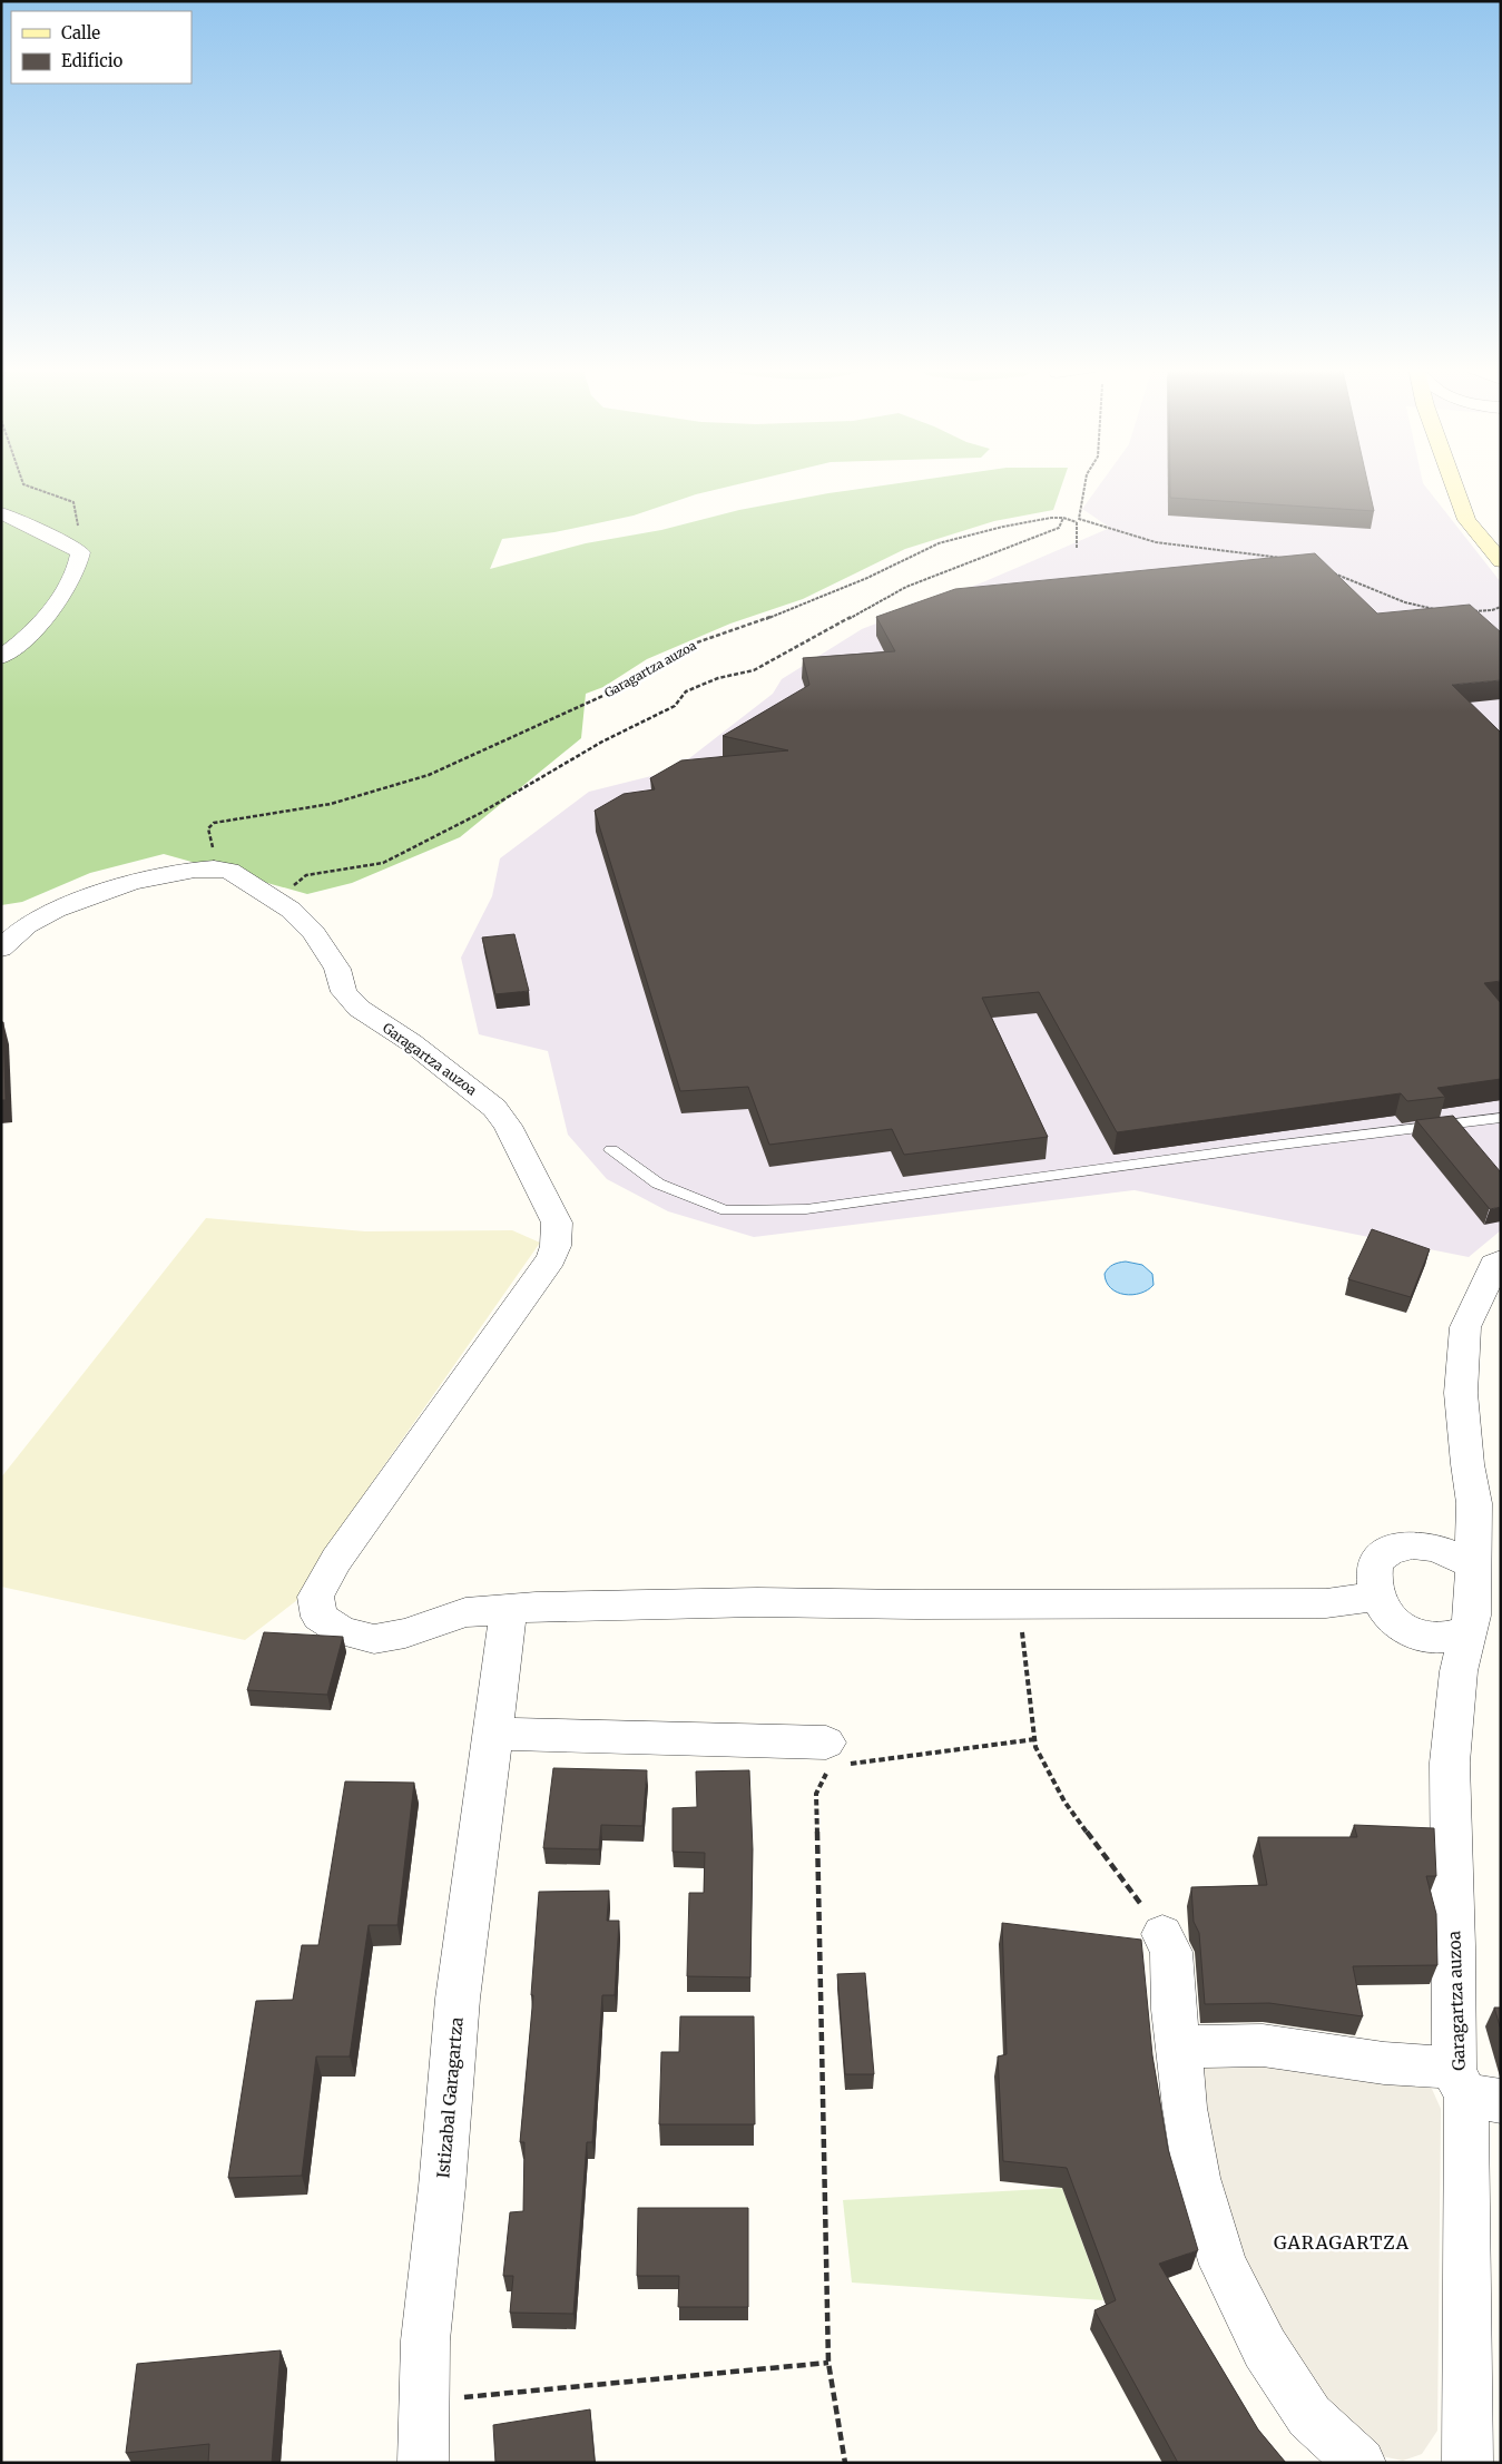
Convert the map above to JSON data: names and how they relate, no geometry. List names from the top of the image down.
{
  "streets": {
    "street": ["Garagartza auzoa", "Istizabal Garagartza"]
  },
  "crossings": [
    ["Garagartza auzoa", "Istizabal Garagartza"]
  ],
  "districts": ["GARAGARTZA"],
  "legend": ["Calle", "Edificio"]
}
